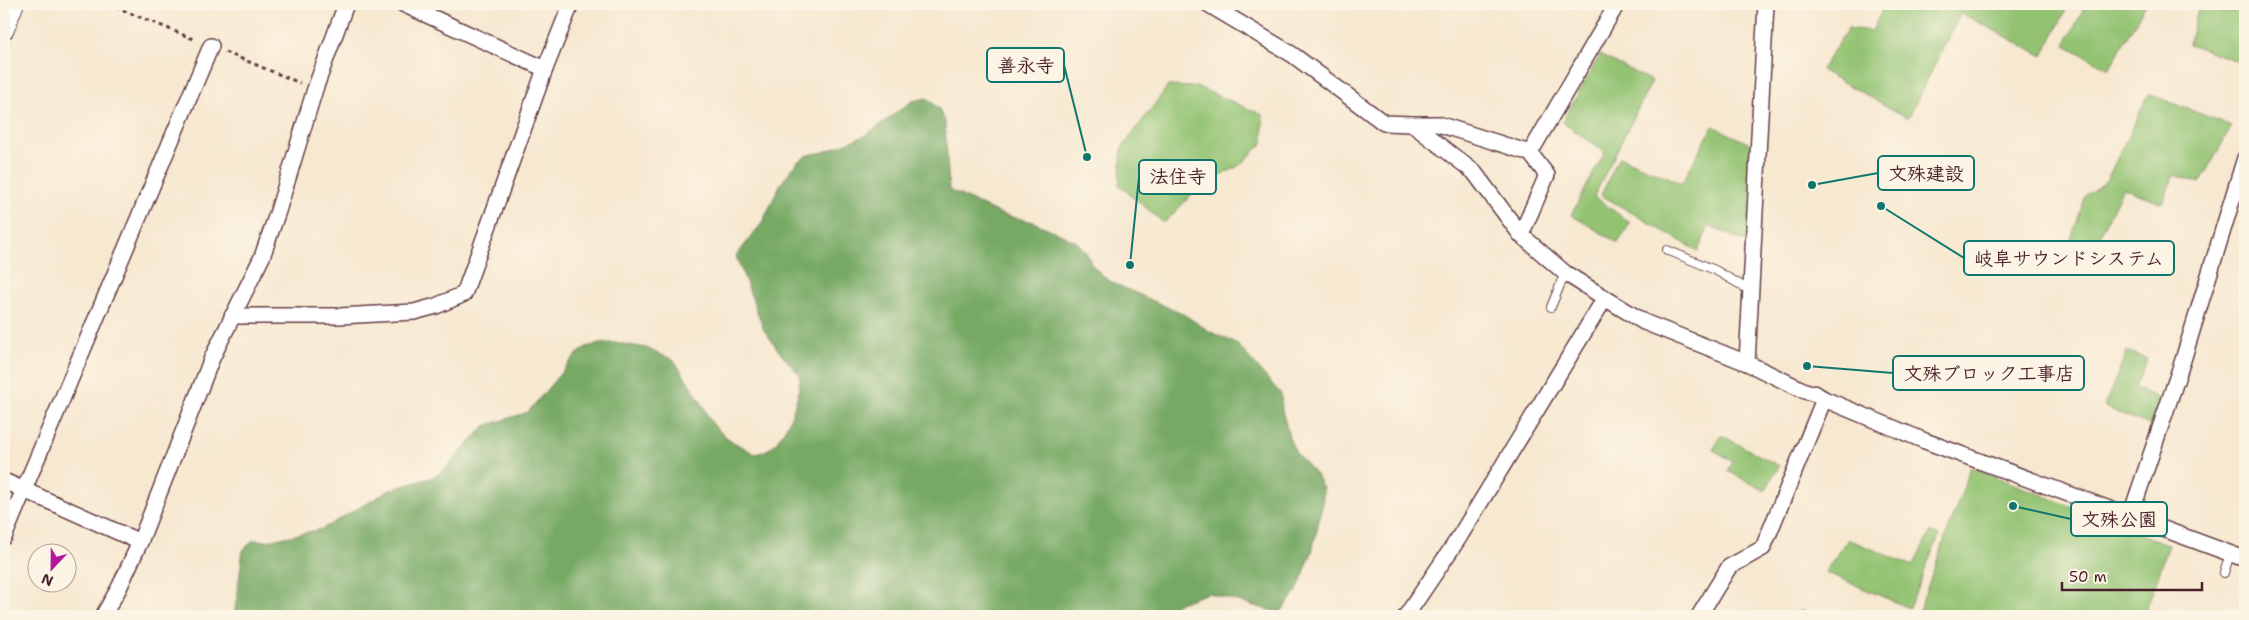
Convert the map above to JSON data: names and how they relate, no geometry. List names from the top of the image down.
{
  "places": [
    "善永寺",
    "文殊建設",
    "岐阜サウンドシステム",
    "法住寺",
    "文殊ブロック工事店",
    "文殊公園"
  ],
  "scale_bar": "50 m",
  "north": "bottom"
}
